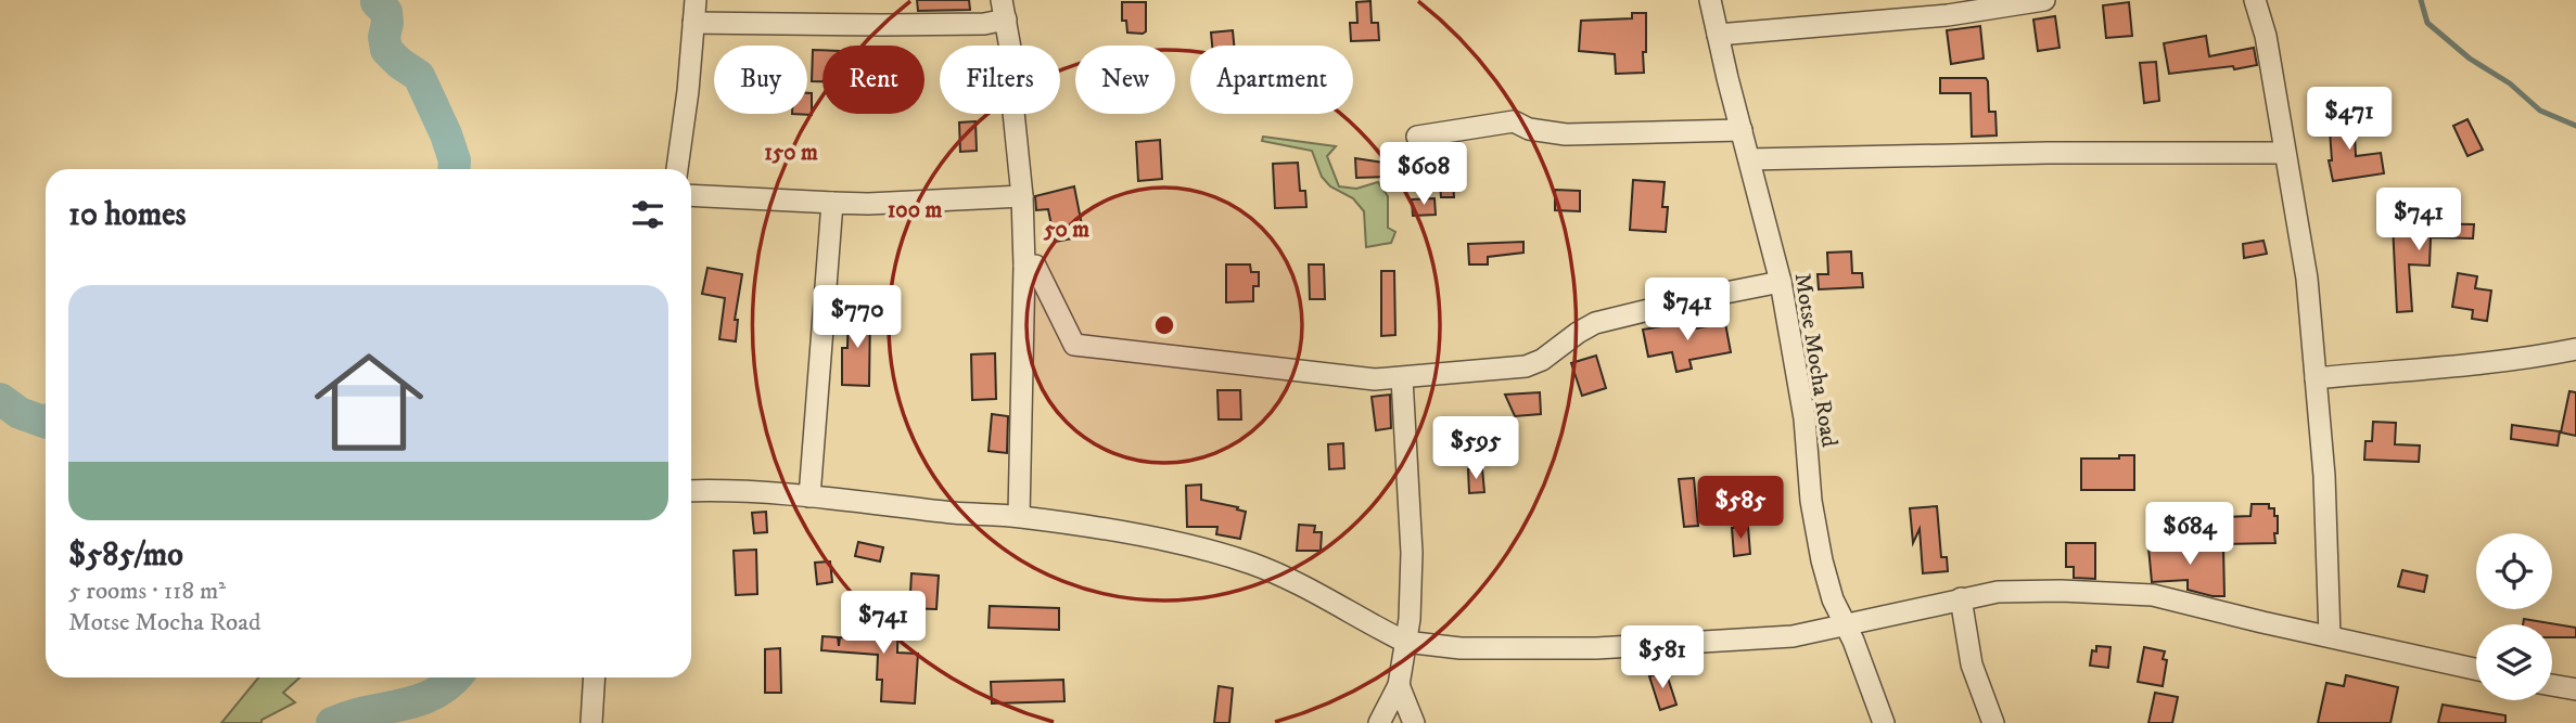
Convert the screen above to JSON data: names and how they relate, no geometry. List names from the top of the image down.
{
  "streets": {
    "street": ["Motse Mocha Road"]
  },
  "page": {
    "chip": [
      "Buy",
      "Rent",
      "Filters",
      "New",
      "Apartment"
    ],
    "price": [
      "$471",
      "$608",
      "$741",
      "$741",
      "$770",
      "$595",
      "$585",
      "$684",
      "$741",
      "$581"
    ],
    "heading": "10 homes",
    "list": [
      {
        "name": "$585/mo",
        "note": "5 rooms · 118 m² · Motse Mocha Road"
      }
    ]
  },
  "rings": ["150 m", "100 m", "50 m"]
}
